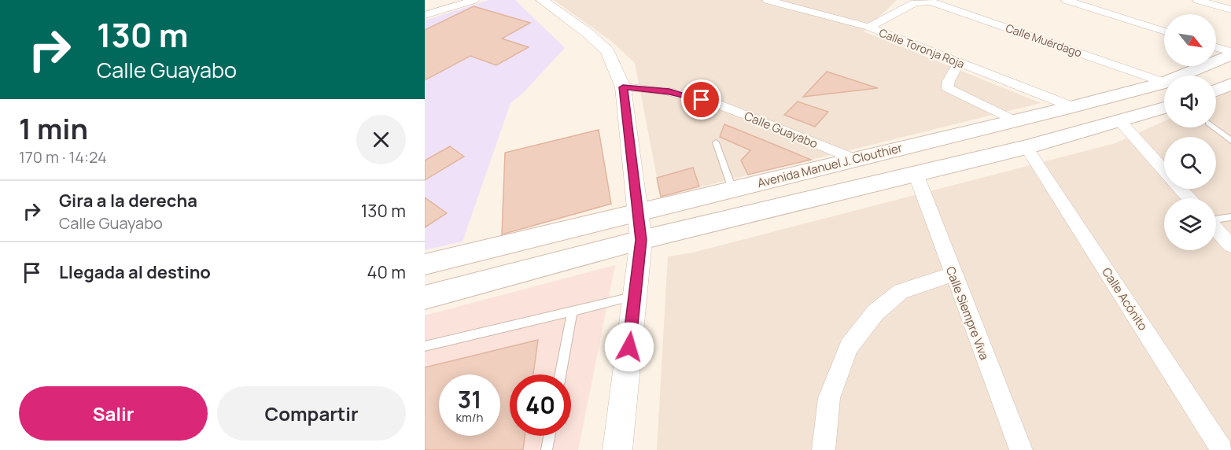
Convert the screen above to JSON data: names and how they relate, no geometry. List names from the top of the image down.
{
  "streets": {
    "main road": ["Avenida Manuel J. Clouthier"],
    "street": [
      "Calle Muérdago",
      "Calle Toronja Roja",
      "Calle Guayabo",
      "Calle Acónito",
      "Calle Siempre Viva"
    ]
  },
  "crossings": [
    ["Calle Toronja Roja", "Avenida Manuel J. Clouthier"],
    ["Calle Guayabo", "Avenida Manuel J. Clouthier"]
  ],
  "north": "bottom right",
  "page": {
    "turn": ["130 m", "Calle Guayabo"],
    "heading": ["1 min", "170 m · 14:24"],
    "list": [
      {
        "name": "Gira a la derecha",
        "note": "Calle Guayabo",
        "value": "130 m"
      },
      {
        "name": "Llegada al destino",
        "value": "40 m"
      }
    ],
    "speed": "31 km/h",
    "limit": "40",
    "buttons": ["Salir", "Compartir"]
  }
}
